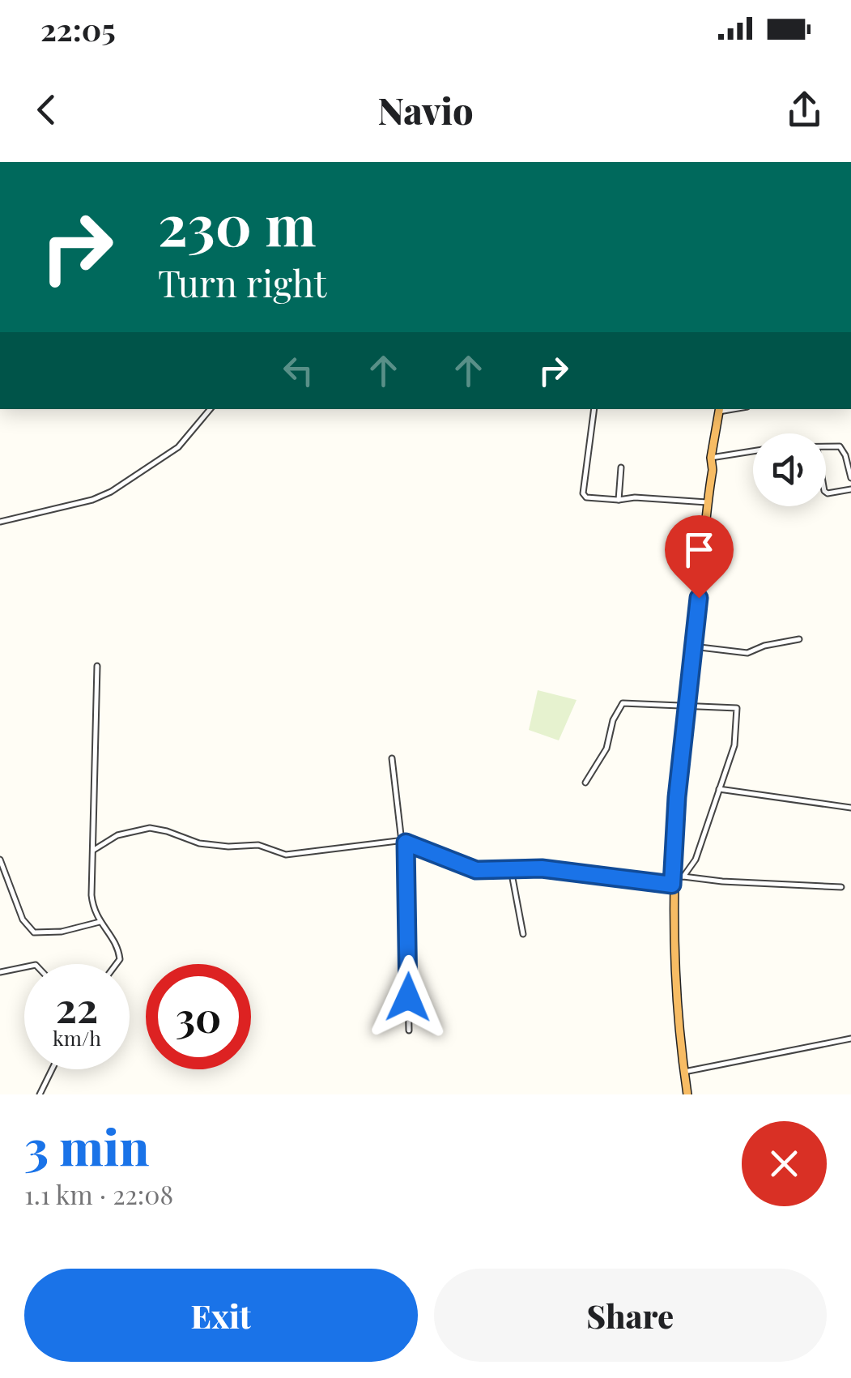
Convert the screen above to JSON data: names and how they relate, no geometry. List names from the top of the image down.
{
  "page": {
    "status": "22:05",
    "header": "Navio",
    "turn": ["230 m", "Turn right"],
    "speed": "22 km/h",
    "limit": "30",
    "heading": ["3 min", "1.1 km · 22:08"],
    "buttons": ["Exit", "Share"]
  }
}
